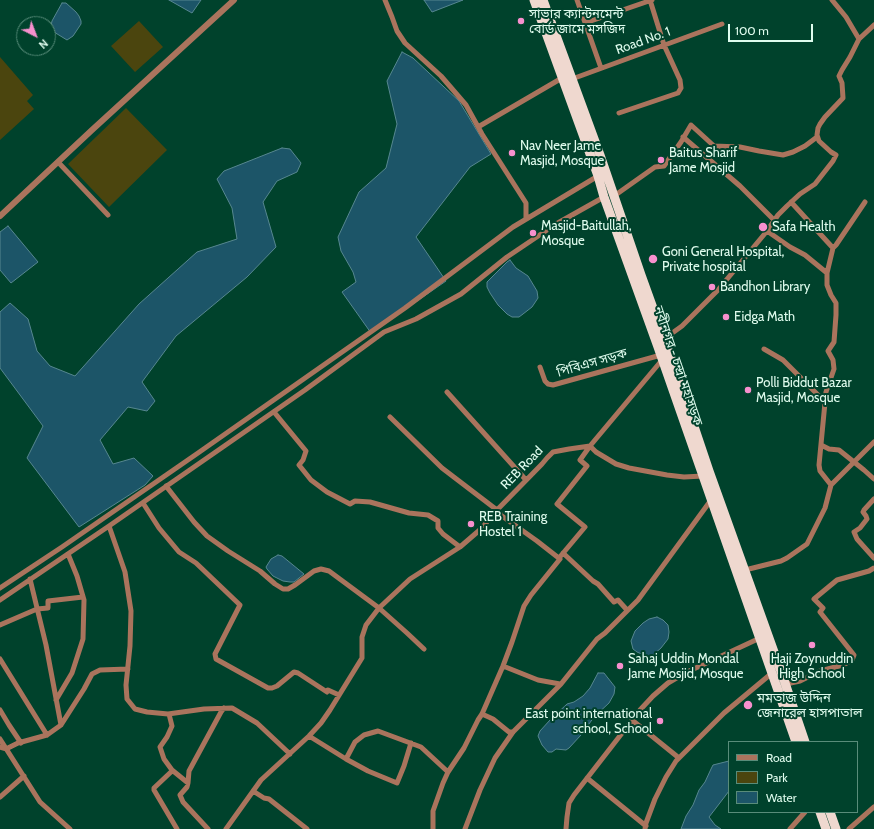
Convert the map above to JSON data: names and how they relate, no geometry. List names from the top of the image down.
{
  "streets": {
    "highway": ["নবীনগর - চন্দ্রা মহাসড়ক"],
    "street": ["Road No. 1", "পিবিএস সড়ক", "REB Road"]
  },
  "crossings": [
    ["Road No. 1", "নবীনগর - চন্দ্রা মহাসড়ক"],
    ["পিবিএস সড়ক", "নবীনগর - চন্দ্রা মহাসড়ক"]
  ],
  "places": [
    "সাভার ক্যান্টনমেন্ট বোর্ড জামে মসজিদ",
    "Nav Neer Jame Masjid, Mosque",
    "Baitus Sharif Jame Mosjid",
    "Safa Health",
    "Masjid-Baitullah, Mosque",
    "Goni General Hospital, Private hospital",
    "Bandhon Library",
    "Eidga Math",
    "Polli Biddut Bazar Masjid, Mosque",
    "REB Training Hostel 1",
    "Haji Zoynuddin High School",
    "Sahaj Uddin Mondal Jame Mosjid, Mosque",
    "মমতাজ উদ্দিন জেনারেল হাসপাতাল",
    "East point international school, School"
  ],
  "legend": ["Road", "Park", "Water"],
  "scale_bar": "100 m",
  "north": "bottom right"
}
